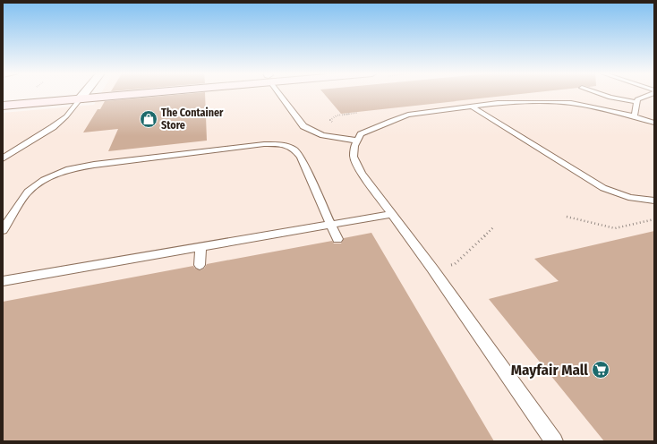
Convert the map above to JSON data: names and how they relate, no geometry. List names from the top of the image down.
{
  "places": {
    "shop": ["The Container Store"],
    "supermarket": ["Mayfair Mall"]
  }
}
